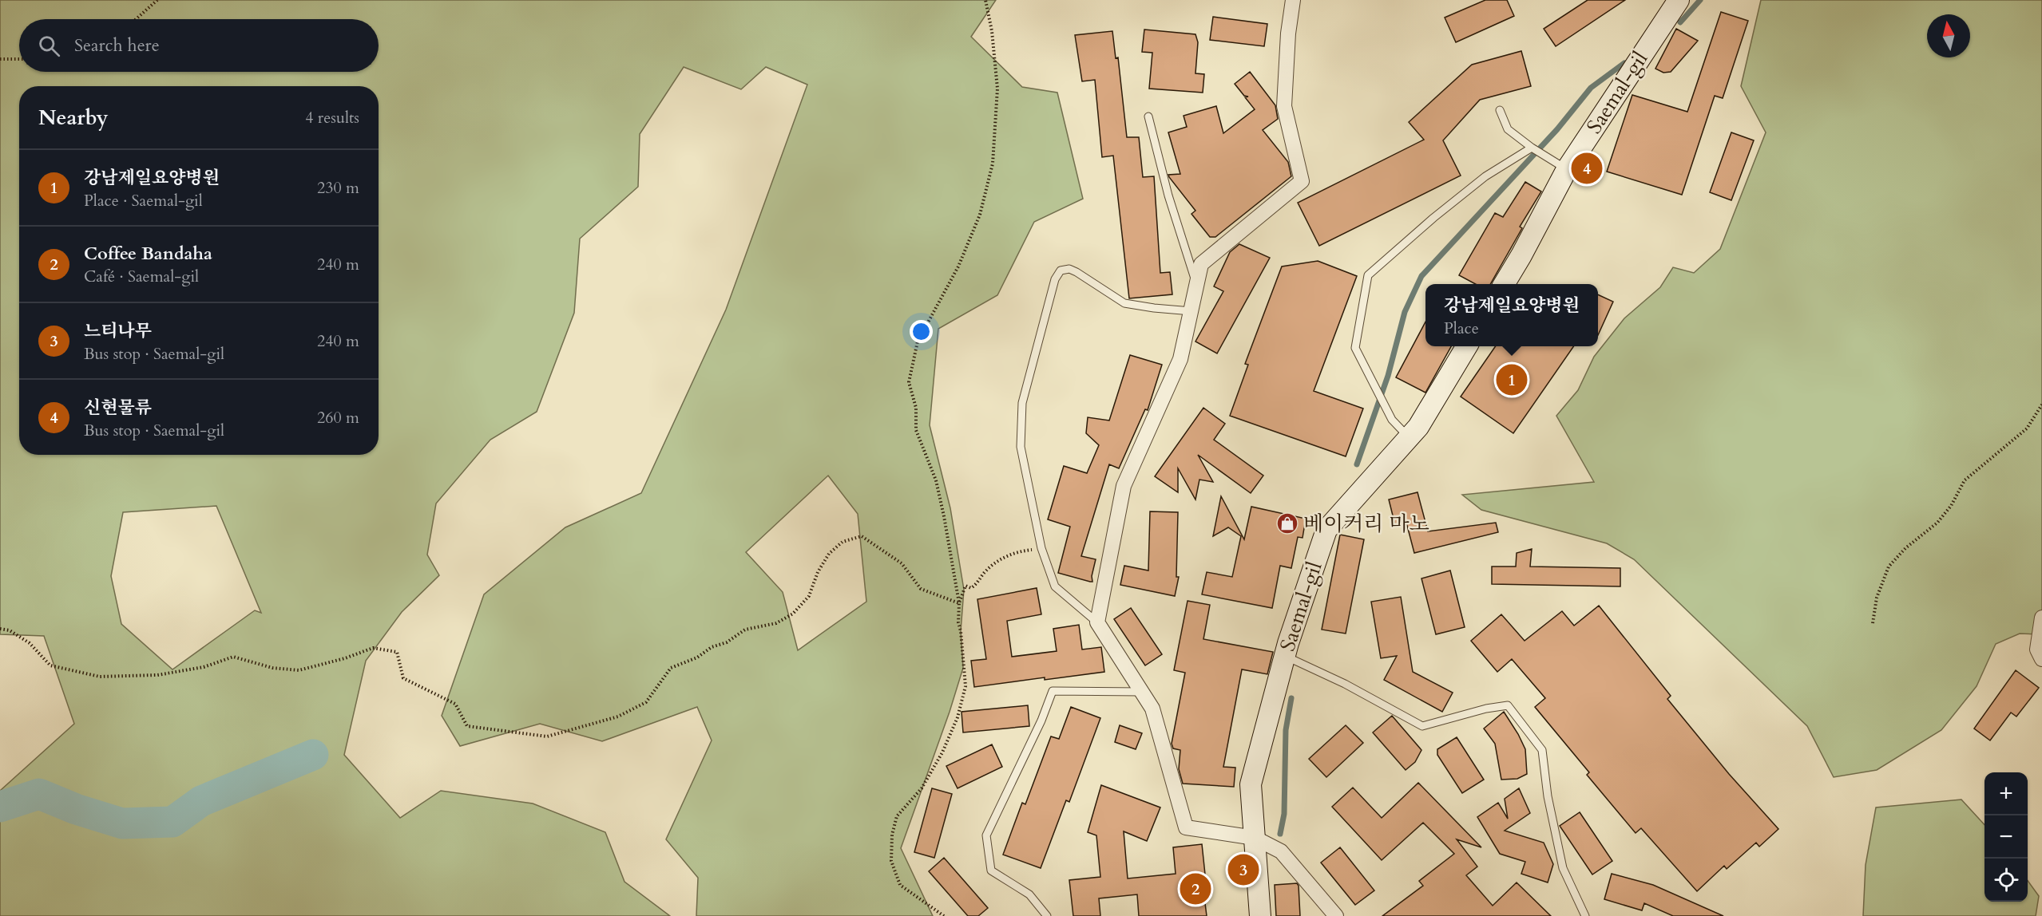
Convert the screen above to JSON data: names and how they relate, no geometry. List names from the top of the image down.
{
  "streets": {
    "street": ["Saemal-gil"]
  },
  "places": {
    "shop": ["베이커리 마노"]
  },
  "north": "top",
  "page": {
    "search": "Search here",
    "heading": ["Nearby", "4 results"],
    "list": [
      {
        "mark": "1",
        "name": "강남제일요양병원",
        "note": "Place · Saemal-gil",
        "value": "230 m"
      },
      {
        "mark": "2",
        "name": "Coffee Bandaha",
        "note": "Café · Saemal-gil",
        "value": "240 m"
      },
      {
        "mark": "3",
        "name": "느티나무",
        "note": "Bus stop · Saemal-gil",
        "value": "240 m"
      },
      {
        "mark": "4",
        "name": "신현물류",
        "note": "Bus stop · Saemal-gil",
        "value": "260 m"
      }
    ],
    "pins": [
      "4",
      "1",
      "3",
      "2"
    ],
    "popup": ["강남제일요양병원", "Place"],
    "map_buttons": ["+", "−"]
  }
}
